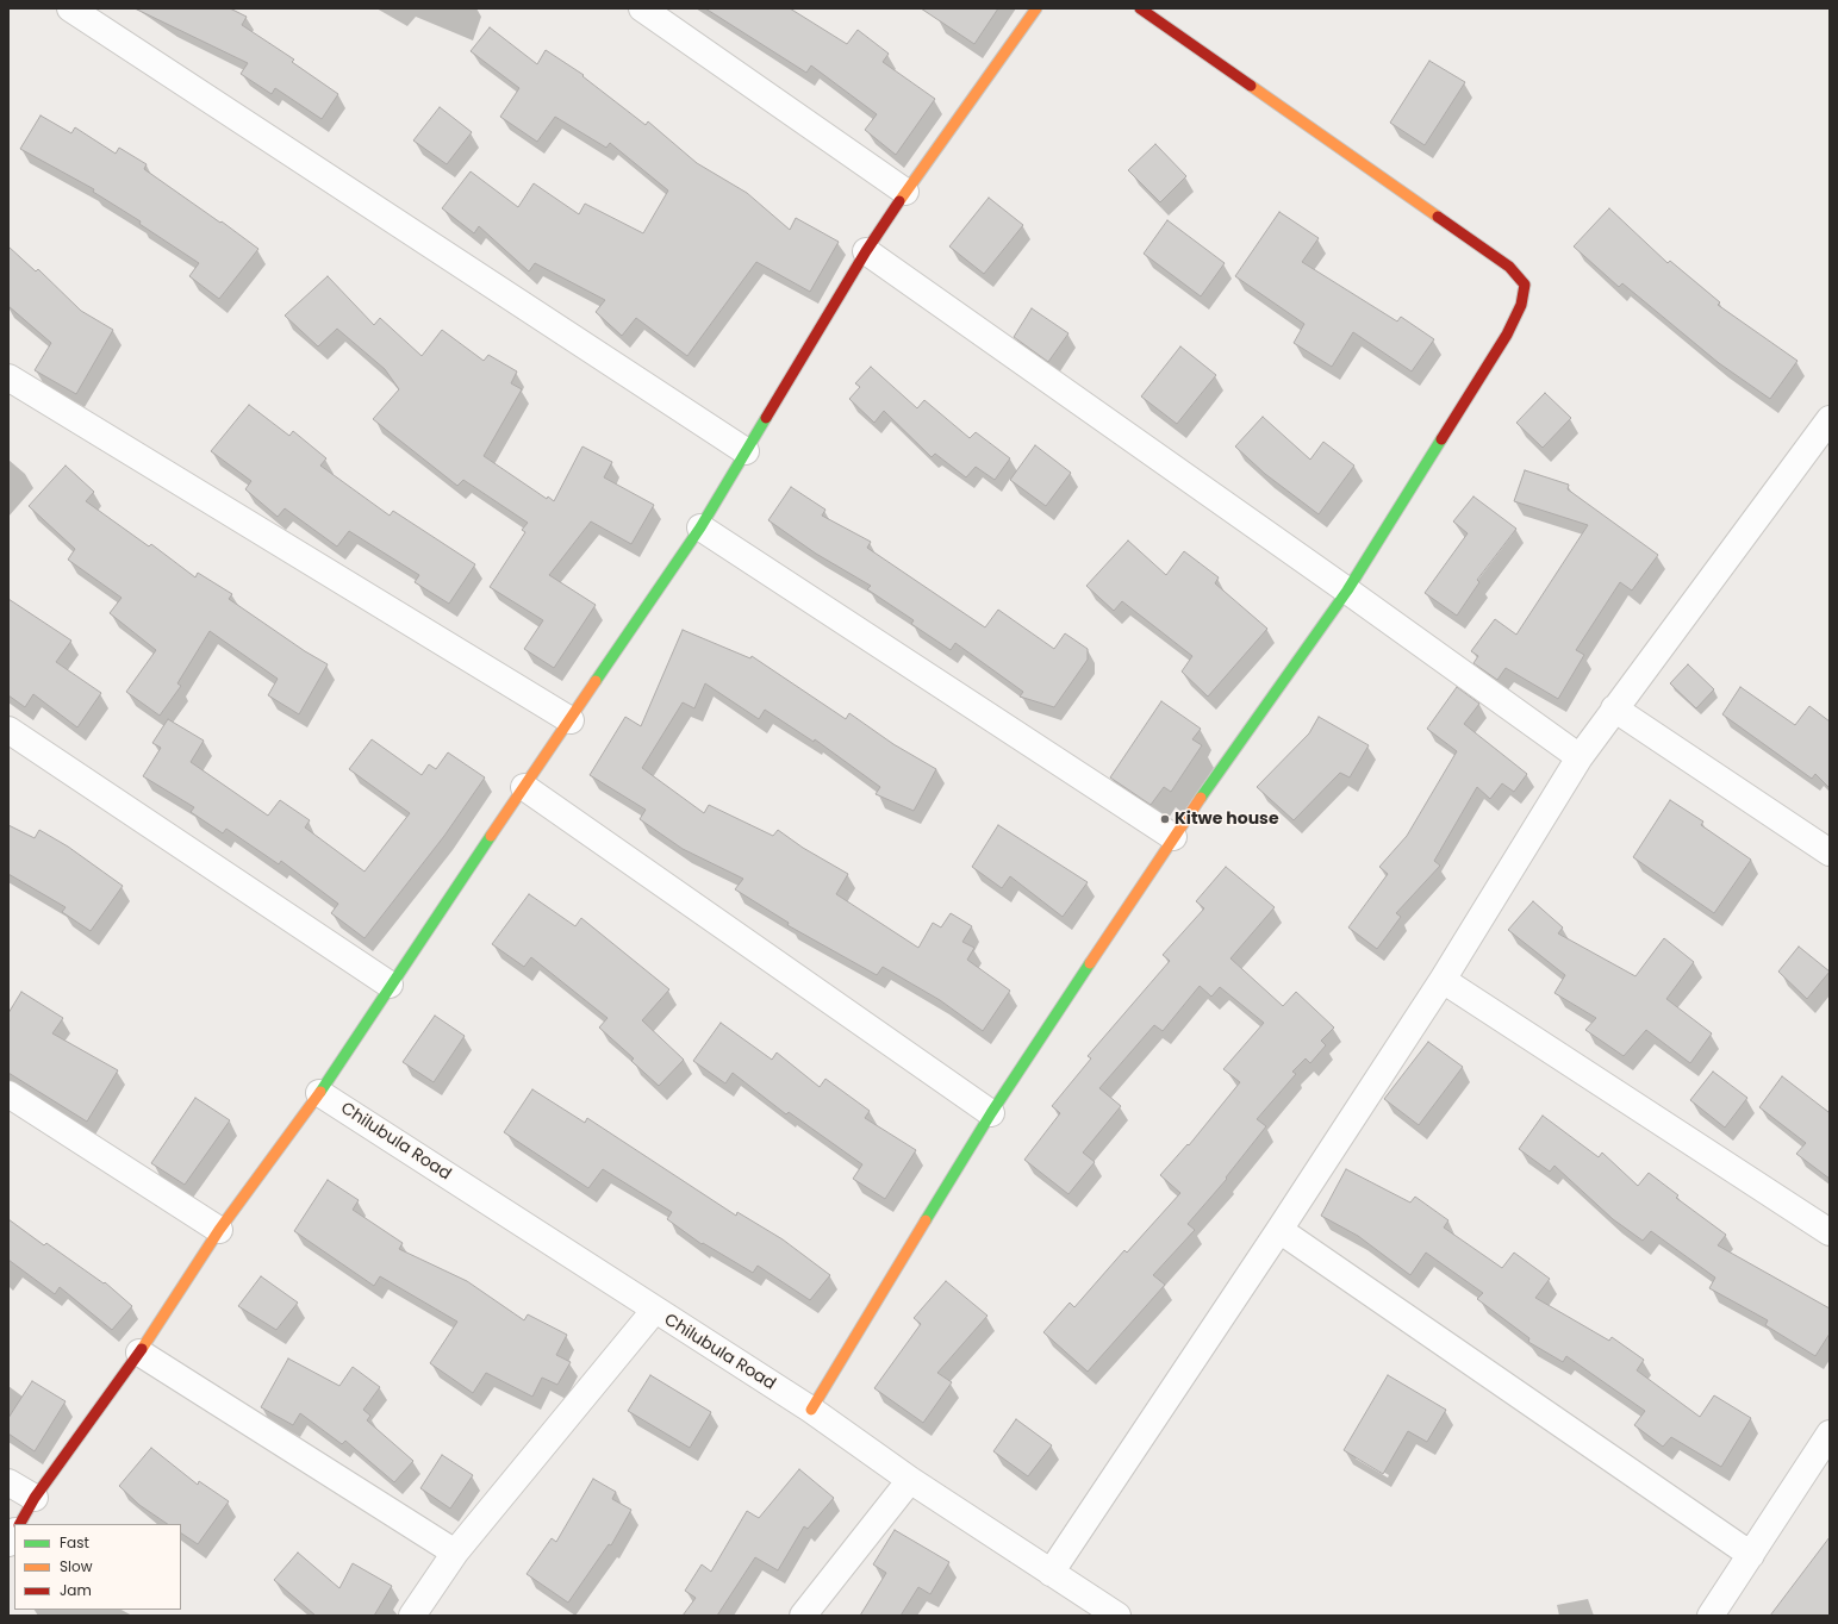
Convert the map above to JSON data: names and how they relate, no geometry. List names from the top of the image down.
{
  "streets": {
    "street": ["Chilubula Road"]
  },
  "places": ["Kitwe house"],
  "legend": ["Fast", "Slow", "Jam"]
}
